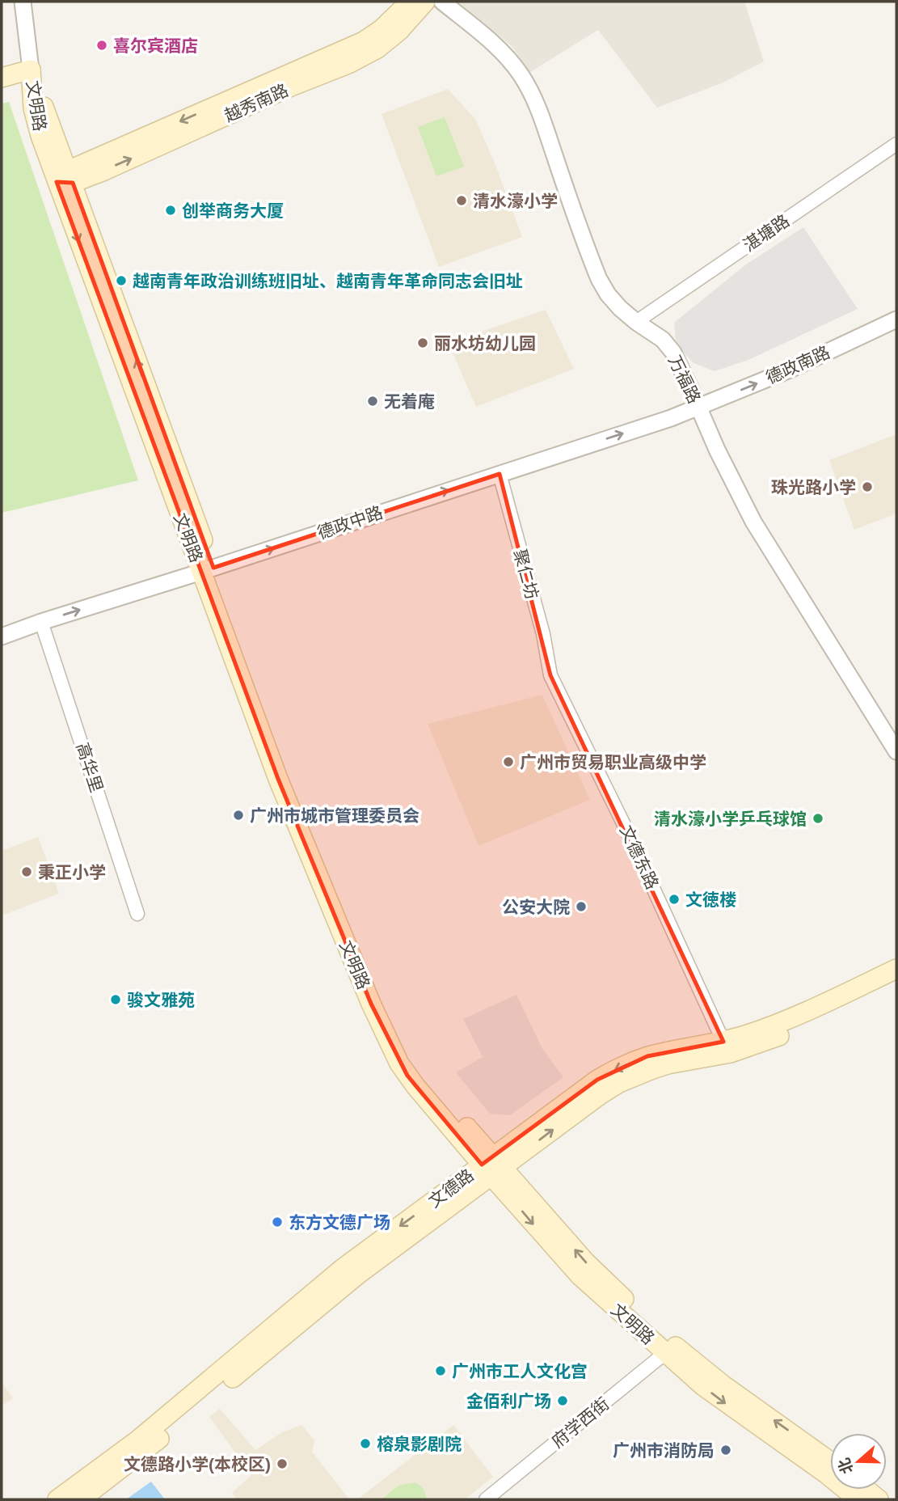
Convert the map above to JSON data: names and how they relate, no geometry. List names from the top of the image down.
{
  "streets": {
    "main road": ["越秀南路", "文明路", "文德路"],
    "street": [
      "湛塘路",
      "德政南路",
      "万福路",
      "德政中路",
      "聚仁坊",
      "高华里",
      "文德东路",
      "府学西街"
    ]
  },
  "crossings": [
    ["越秀南路", "文明路"],
    ["文明路", "德政中路"],
    ["文明路", "文德路"],
    ["文明路", "府学西街"],
    ["湛塘路", "万福路"],
    ["德政南路", "万福路"],
    ["德政南路", "德政中路"],
    ["万福路", "德政中路"],
    ["德政中路", "聚仁坊"],
    ["德政中路", "高华里"],
    ["聚仁坊", "文德东路"],
    ["文德东路", "文德路"]
  ],
  "one_way": ["德政南路", "德政中路"],
  "places": [
    "喜尔宾酒店",
    "清水濠小学",
    "创举商务大厦",
    "越南青年政治训练班旧址、越南青年革命同志会旧址",
    "丽水坊幼儿园",
    "无着庵",
    "珠光路小学",
    "广州市贸易职业高级中学",
    "广州市城市管理委员会",
    "清水濠小学乒乓球馆",
    "秉正小学",
    "文徳楼",
    "公安大院",
    "骏文雅苑",
    "东方文德广场",
    "广州市工人文化宫",
    "金佰利广场",
    "榕泉影剧院",
    "广州市消防局",
    "文德路小学(本校区)"
  ],
  "north": "left"
}
